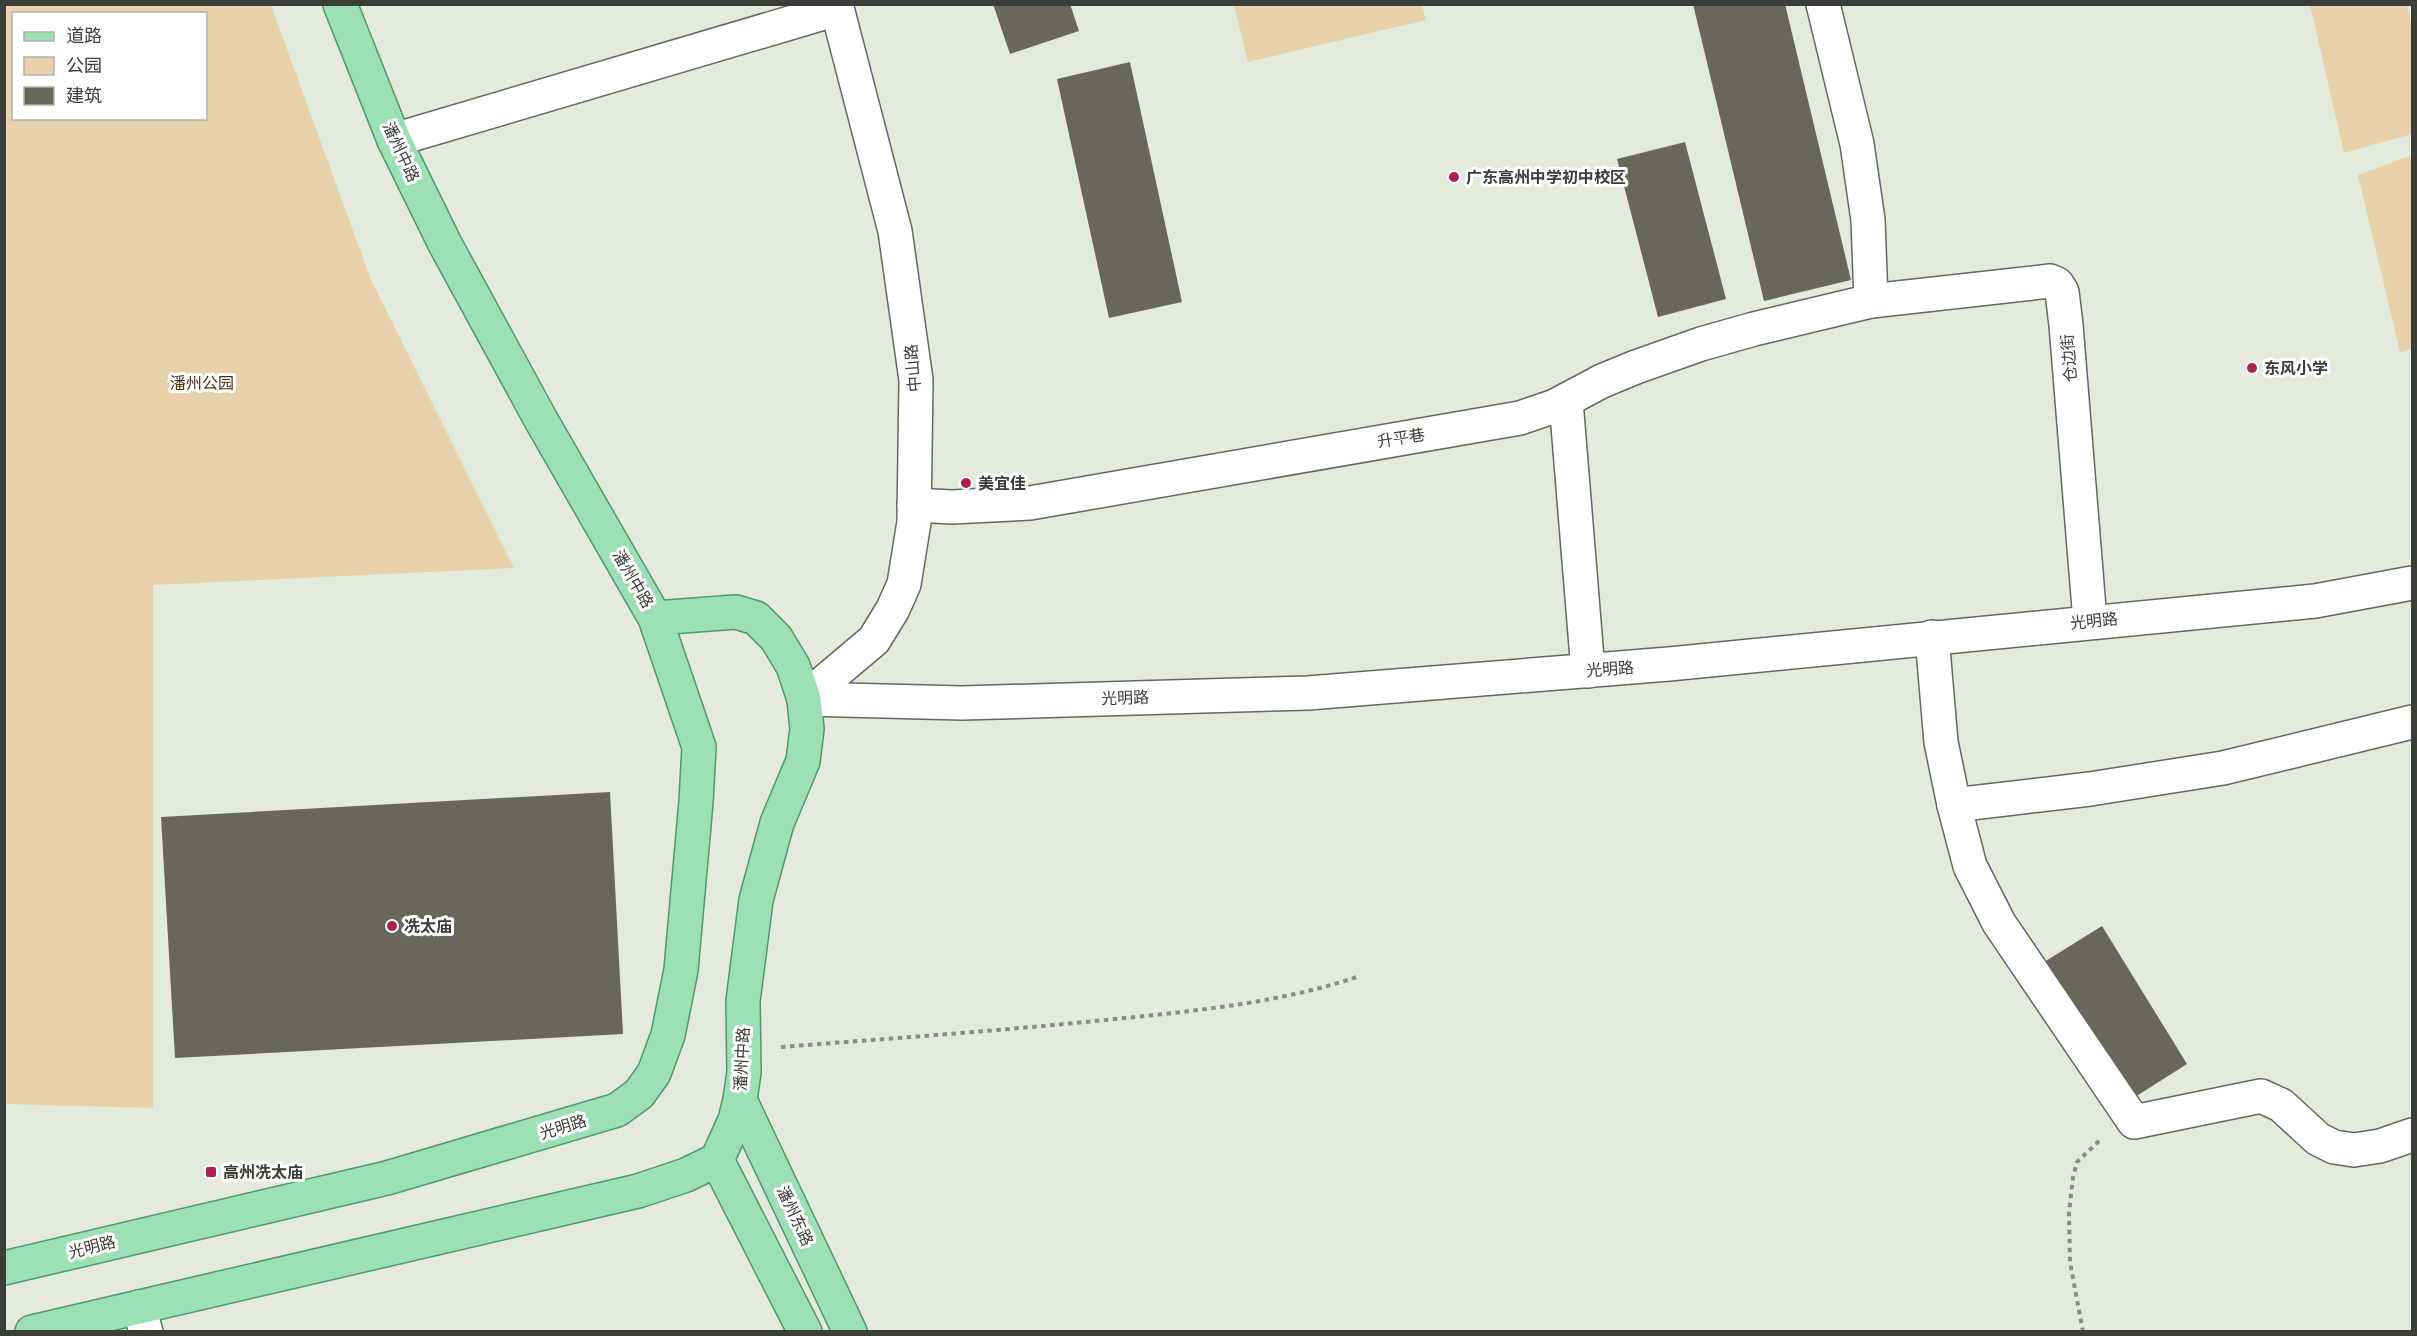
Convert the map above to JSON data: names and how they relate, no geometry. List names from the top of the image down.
{
  "streets": {
    "main road": ["潘州中路", "光明路", "潘州东路"],
    "street": ["仓边街", "中山路", "升平巷"]
  },
  "crossings": [
    ["潘州中路", "中山路"],
    ["潘州中路", "光明路"],
    ["潘州中路", "潘州东路"],
    ["仓边街", "升平巷"],
    ["仓边街", "光明路"],
    ["中山路", "升平巷"],
    ["中山路", "光明路"]
  ],
  "parks": ["潘州公园"],
  "places": {
    "other": [
      "广东高州中学初中校区",
      "东风小学",
      "美宜佳",
      "冼太庙"
    ],
    "transit": ["高州冼太庙"]
  },
  "legend": ["道路", "公园", "建筑"]
}
